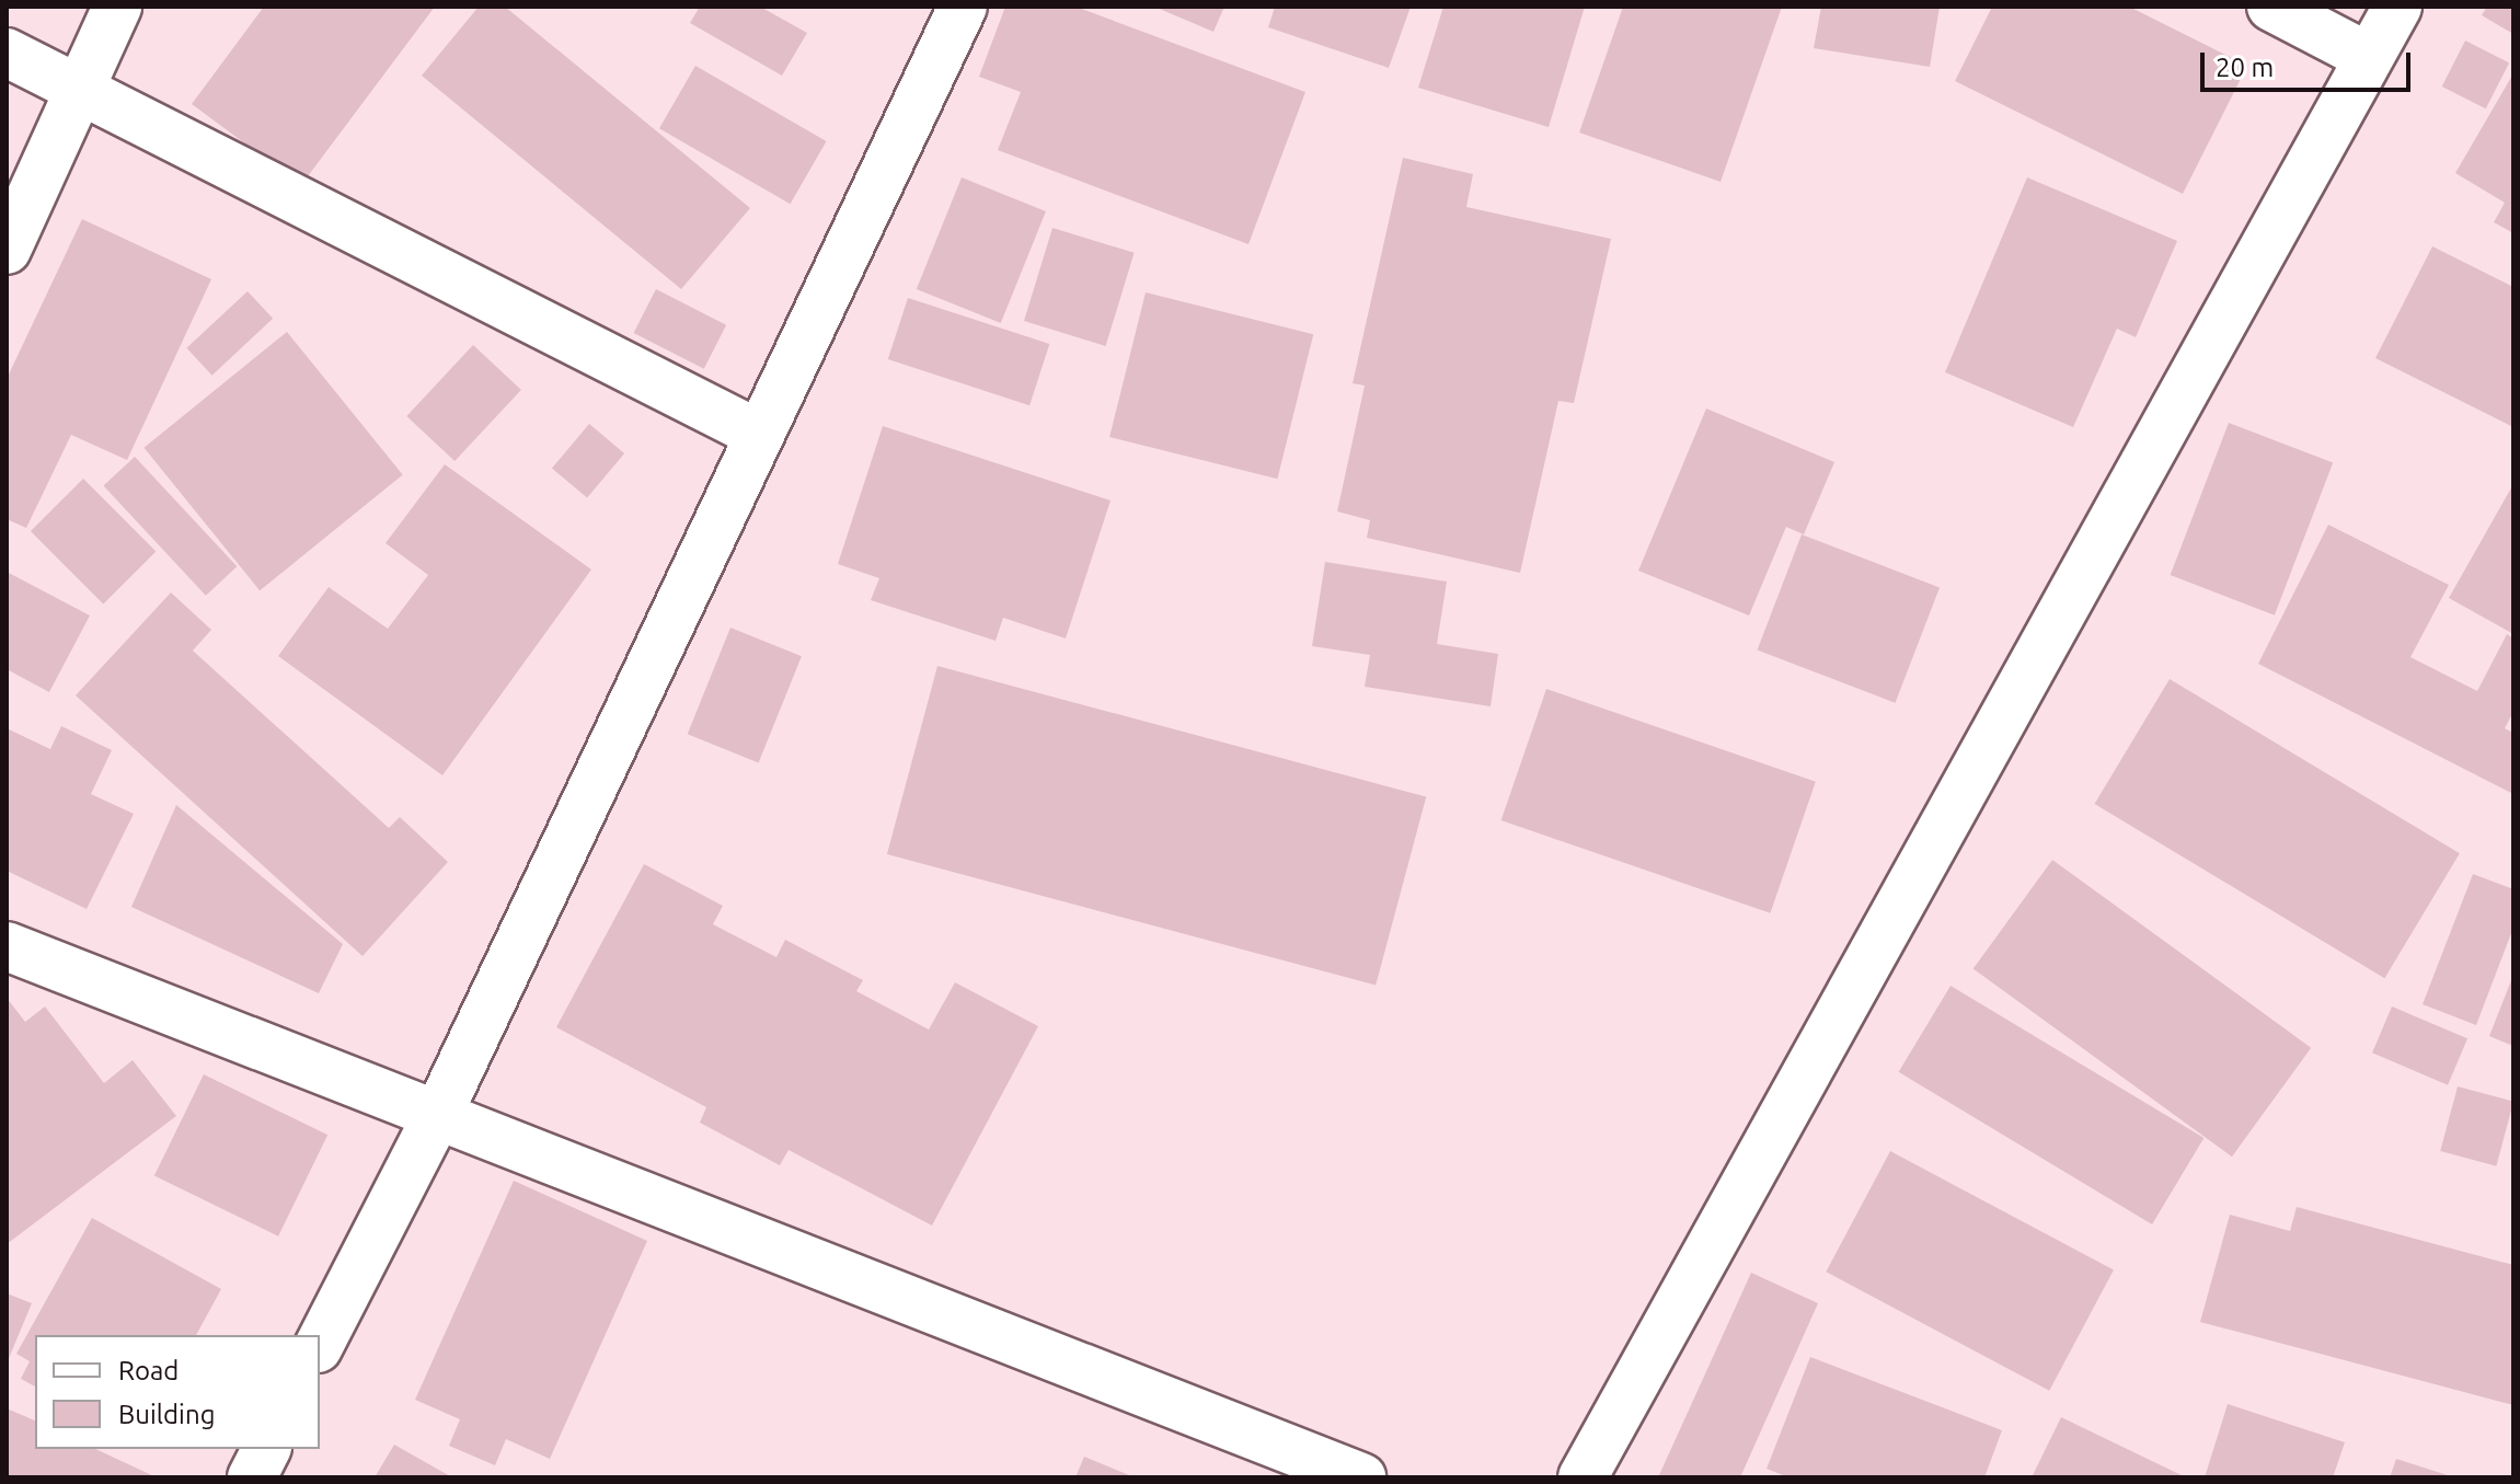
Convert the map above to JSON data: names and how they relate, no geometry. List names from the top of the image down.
{
  "legend": ["Road", "Building"],
  "scale_bar": "20 m"
}
